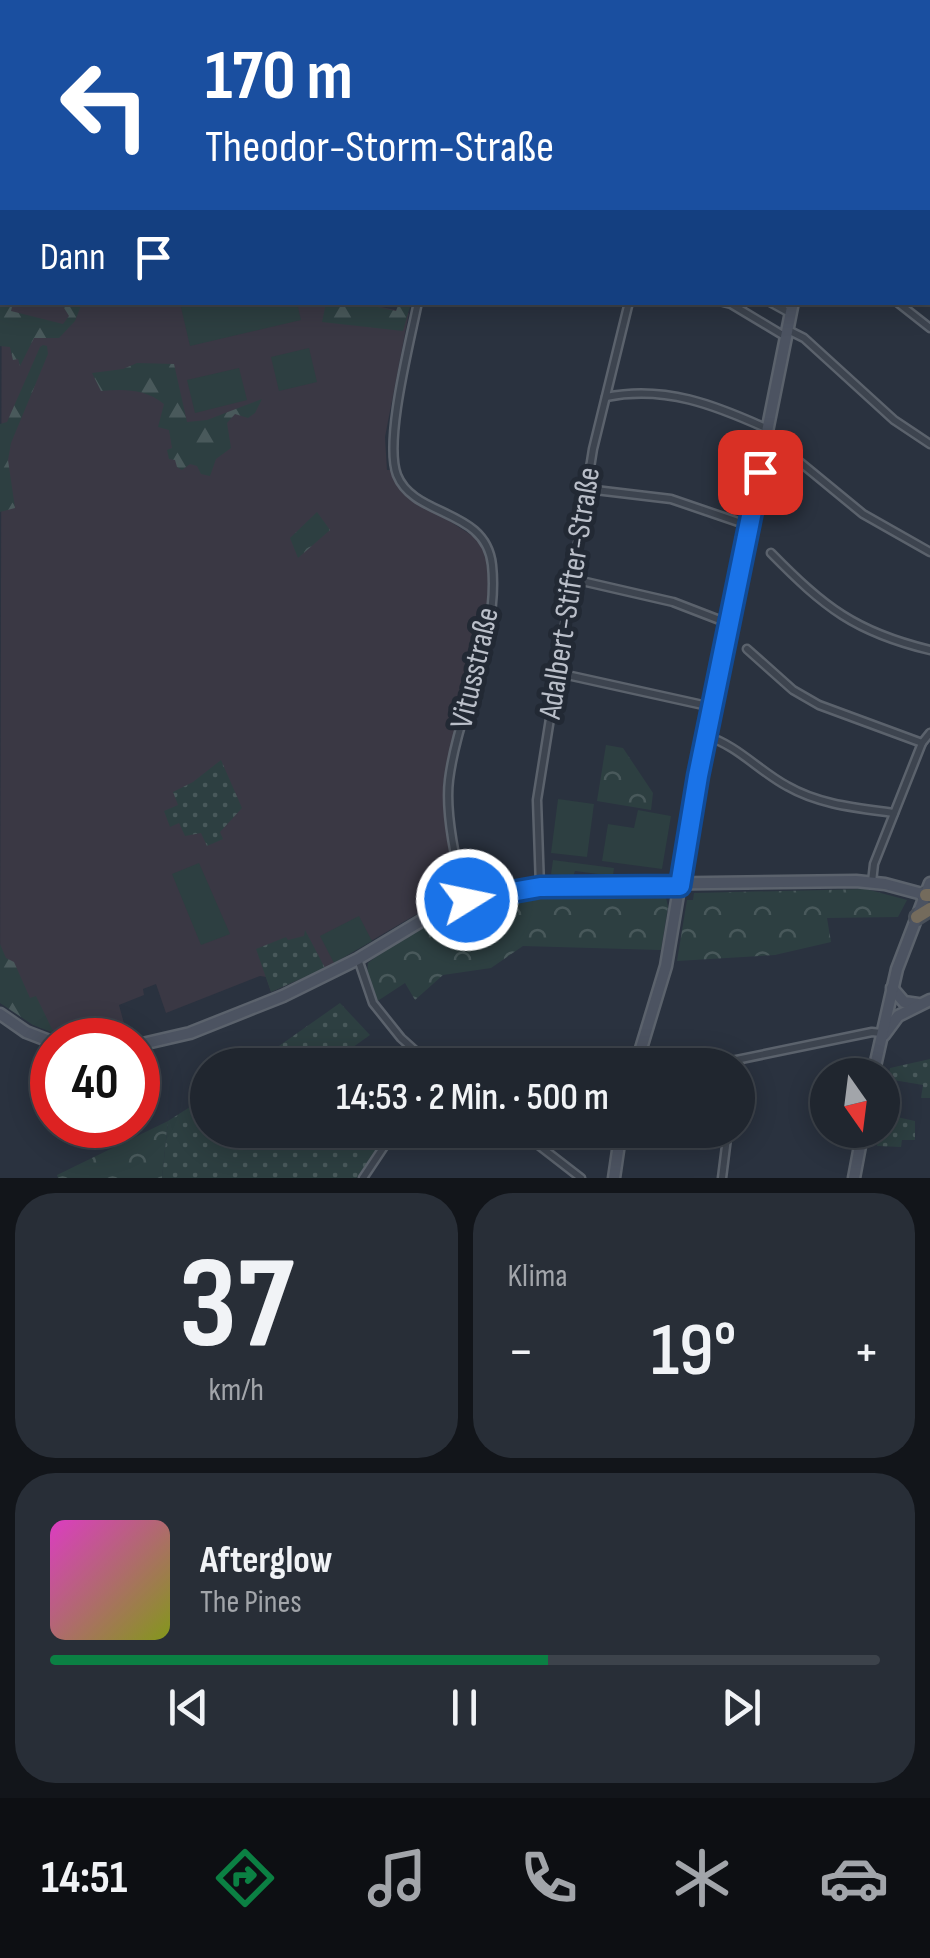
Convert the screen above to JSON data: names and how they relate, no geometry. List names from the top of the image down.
{
  "streets": {
    "street": ["Adalbert-Stifter-Straße", "Vitusstraße"]
  },
  "north": "bottom",
  "page": {
    "turn": ["170 m", "Theodor-Storm-Straße"],
    "then": "Dann",
    "limit": "40",
    "trip": "14:53 · 2 Min. · 500 m",
    "tile": [
      ["37", "km/h"],
      "Klima"
    ],
    "heat": ["−", "19°", "+"],
    "song": ["Afterglow", "The Pines"],
    "tabs": "14:51"
  }
}
